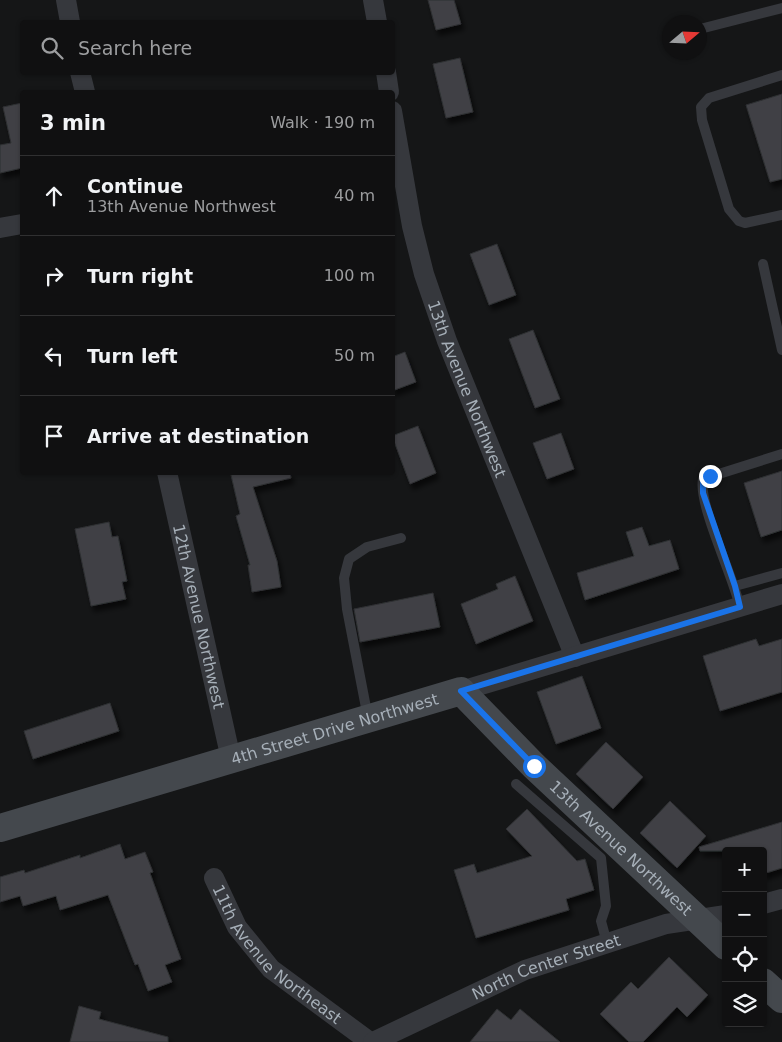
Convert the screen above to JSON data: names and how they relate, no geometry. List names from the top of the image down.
{
  "streets": {
    "main road": ["13th Avenue Northwest", "4th Street Drive Northwest"],
    "street": ["12th Avenue Northwest", "11th Avenue Northeast", "North Center Street"]
  },
  "crossings": [
    ["13th Avenue Northwest", "4th Street Drive Northwest"],
    ["13th Avenue Northwest", "North Center Street"],
    ["12th Avenue Northwest", "4th Street Drive Northwest"],
    ["11th Avenue Northeast", "North Center Street"]
  ],
  "north": "right",
  "page": {
    "search": "Search here",
    "heading": ["3 min", "Walk · 190 m"],
    "list": [
      ["Continue", "13th Avenue Northwest", "40 m"],
      ["Turn right", "100 m"],
      ["Turn left", "50 m"],
      "Arrive at destination"
    ],
    "map_buttons": ["+", "−"]
  }
}
